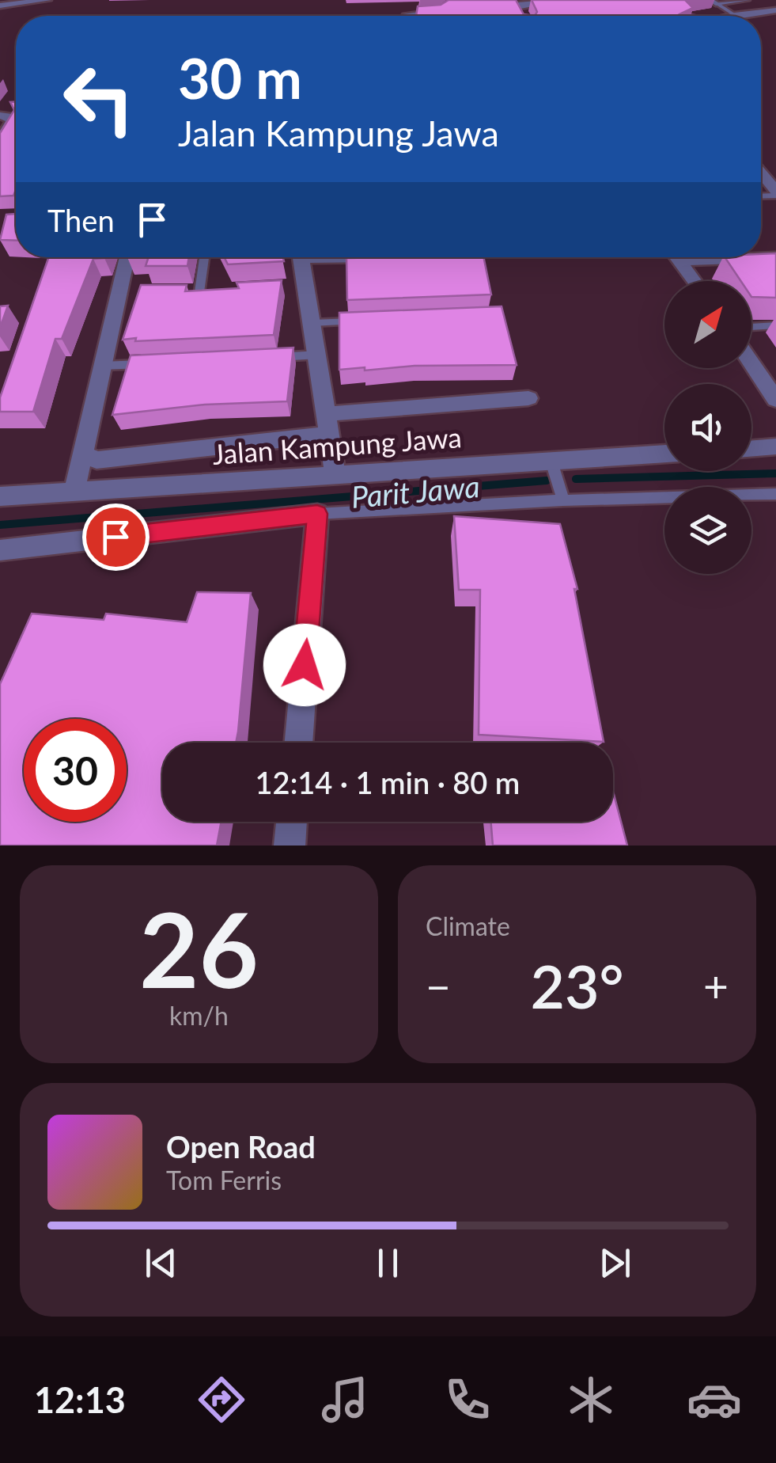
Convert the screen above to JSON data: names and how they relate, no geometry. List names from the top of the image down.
{
  "streets": {
    "street": ["Jalan Kampung Jawa"]
  },
  "water": ["Parit Jawa"],
  "north": "top right",
  "page": {
    "turn": ["30 m", "Jalan Kampung Jawa"],
    "then": "Then",
    "limit": "30",
    "trip": "12:14 · 1 min · 80 m",
    "tile": [
      ["26", "km/h"],
      "Climate"
    ],
    "heat": ["−", "23°", "+"],
    "song": ["Open Road", "Tom Ferris"],
    "tabs": "12:13"
  }
}
